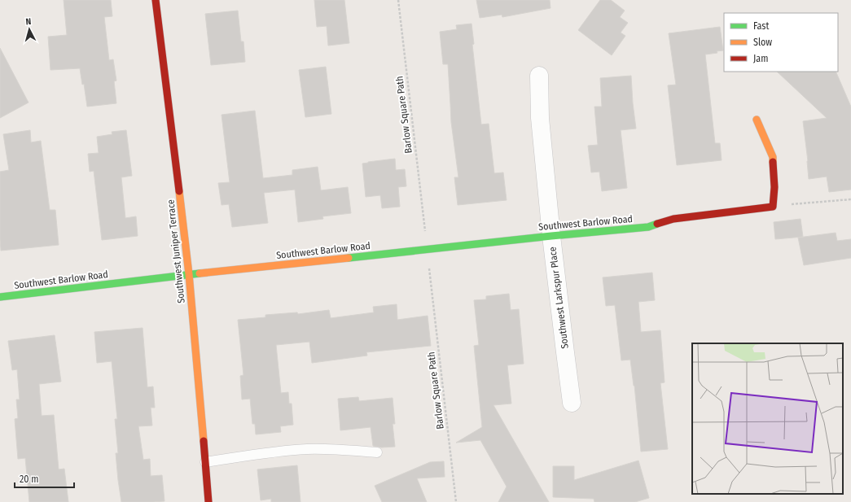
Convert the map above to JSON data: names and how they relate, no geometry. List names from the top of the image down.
{
  "streets": {
    "street": ["Southwest Barlow Road", "Southwest Juniper Terrace", "Southwest Larkspur Place"],
    "path": ["Barlow Square Path"]
  },
  "crossings": [
    ["Southwest Barlow Road", "Southwest Juniper Terrace"],
    ["Southwest Barlow Road", "Southwest Larkspur Place"]
  ],
  "legend": ["Fast", "Slow", "Jam"],
  "scale_bar": "20 m",
  "north": "top"
}
